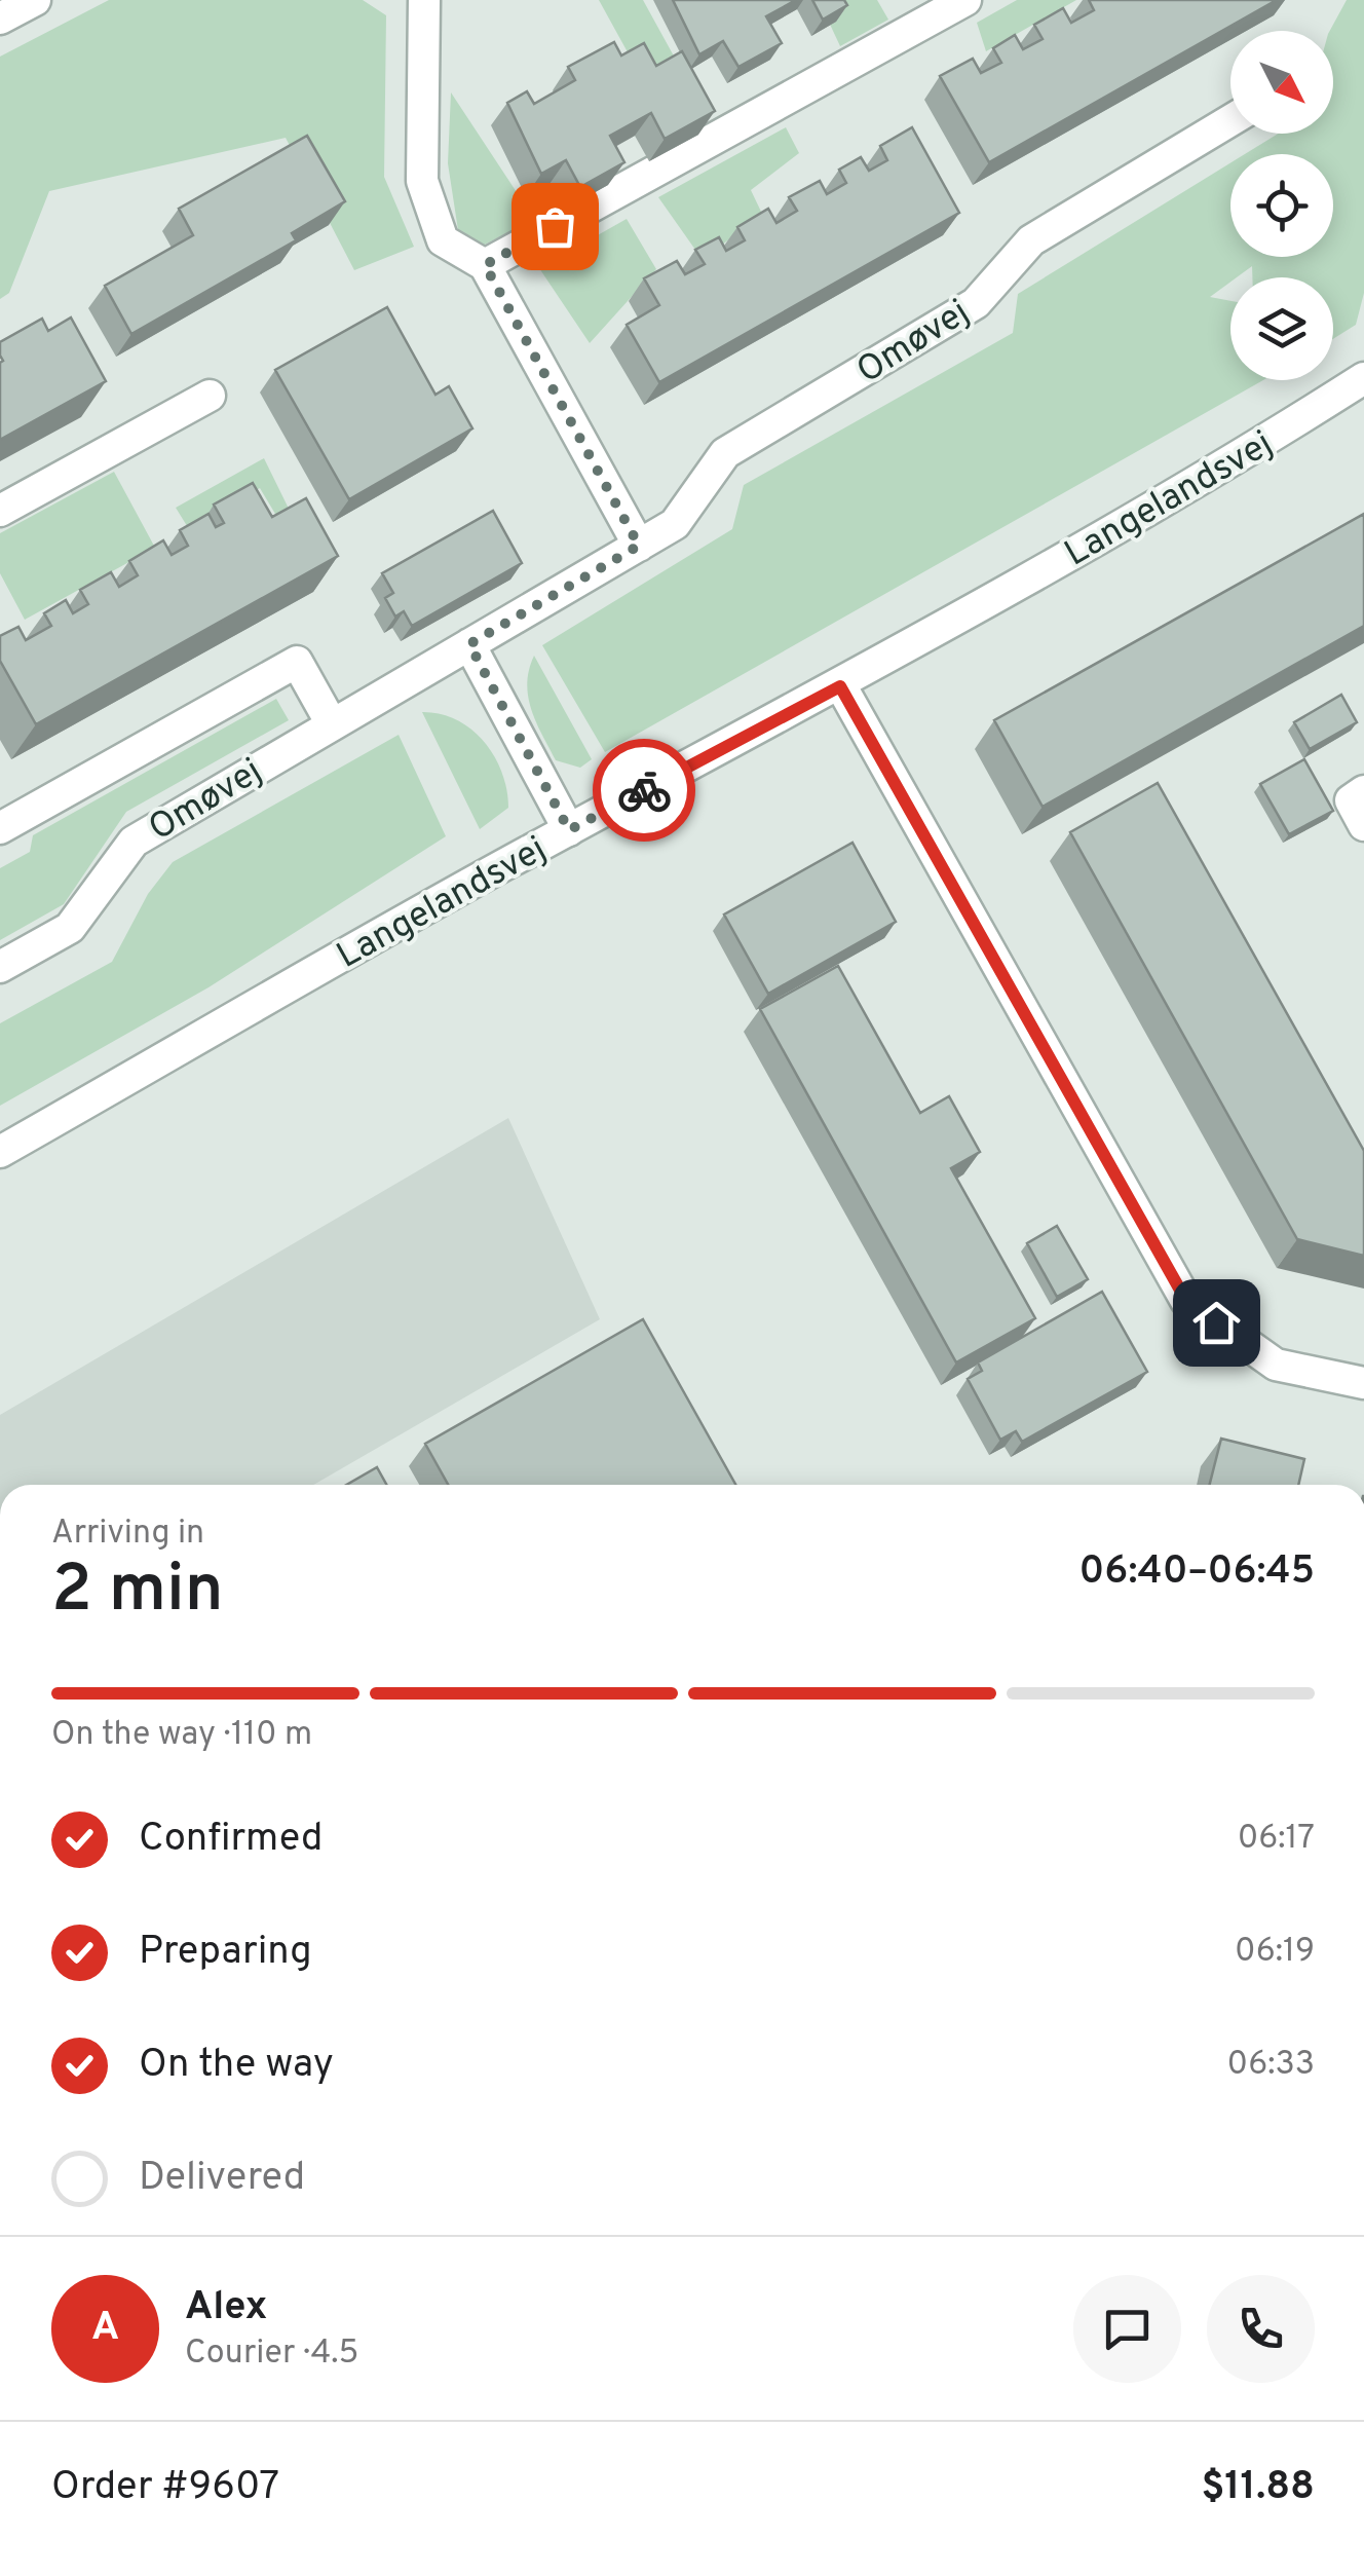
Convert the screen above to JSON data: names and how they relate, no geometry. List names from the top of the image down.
{
  "streets": {
    "street": ["Omøvej", "Langelandsvej"]
  },
  "north": "bottom right",
  "page": {
    "heading": ["2 min", "Arriving in", "06:40–06:45"],
    "panel": [
      "Alex",
      "Courier · 4.5",
      "Order #9607",
      "$11.88"
    ],
    "bar": "On the way · 110 m",
    "list": [
      ["Confirmed", "06:17"],
      ["Preparing", "06:19"],
      ["On the way", "06:33"],
      "Delivered"
    ],
    "round": "A"
  }
}
